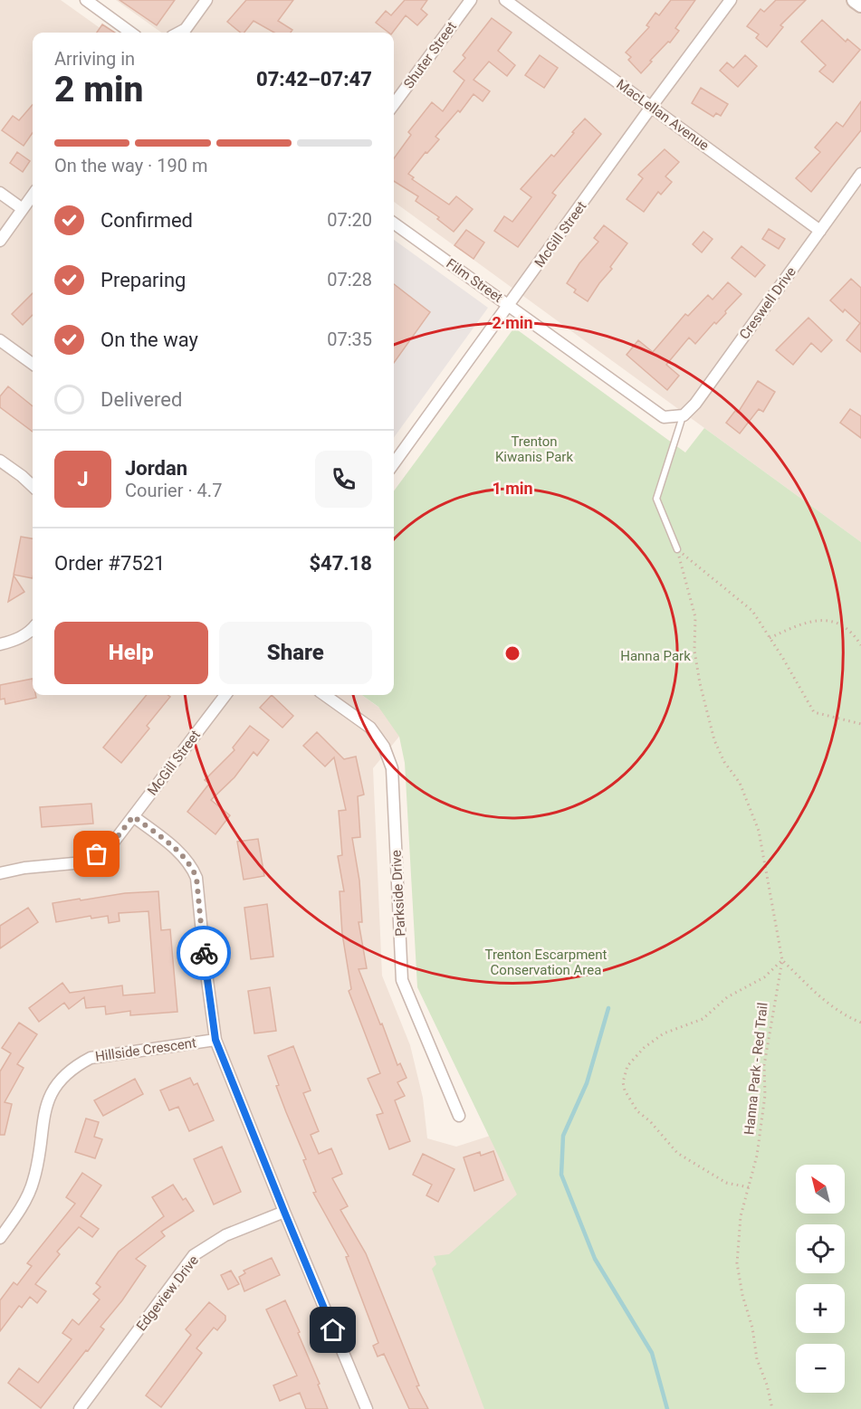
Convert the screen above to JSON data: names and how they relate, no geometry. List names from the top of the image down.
{
  "streets": {
    "street": [
      "Shuter Street",
      "MacLellan Avenue",
      "McGill Street",
      "Film Street",
      "Creswell Drive",
      "Parkside Drive",
      "Hillside Crescent",
      "Edgeview Drive"
    ],
    "path": ["Hanna Park - Red Trail"]
  },
  "crossings": [
    ["MacLellan Avenue", "McGill Street"],
    ["MacLellan Avenue", "Creswell Drive"],
    ["McGill Street", "Film Street"],
    ["Film Street", "Creswell Drive"]
  ],
  "parks": ["Trenton Kiwanis Park", "Hanna Park", "Trenton Escarpment Conservation Area"],
  "north": "top left",
  "page": {
    "heading": ["2 min", "Arriving in", "07:42–07:47"],
    "panel": [
      "Jordan",
      "Courier · 4.7",
      "Order #7521",
      "$47.18"
    ],
    "bar": "On the way · 190 m",
    "list": [
      ["Confirmed", "07:20"],
      ["Preparing", "07:28"],
      ["On the way", "07:35"],
      "Delivered"
    ],
    "round": "J",
    "buttons": ["Help", "Share"],
    "map_buttons": ["+", "−"]
  },
  "rings": ["2 min", "1 min"]
}
